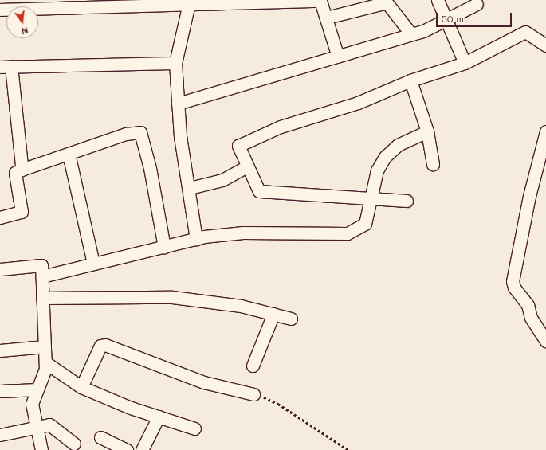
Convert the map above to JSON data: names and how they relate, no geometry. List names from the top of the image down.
{
  "scale_bar": "50 m",
  "north": "bottom"
}
